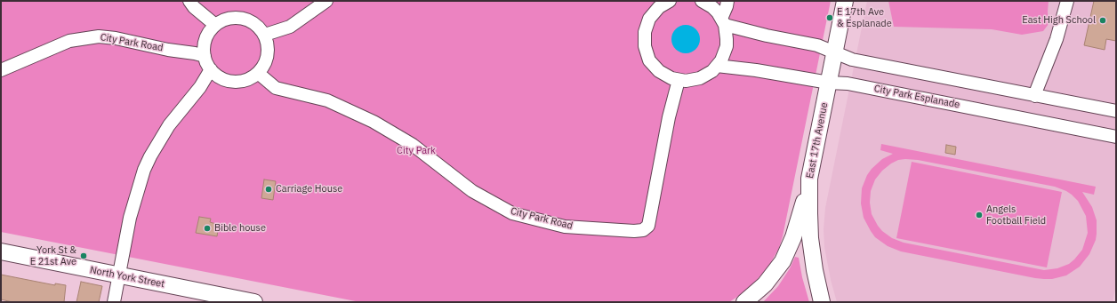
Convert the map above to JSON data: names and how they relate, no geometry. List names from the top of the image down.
{
  "streets": {
    "main road": ["East 17th Avenue", "North York Street"],
    "street": ["City Park Road", "City Park Esplanade"]
  },
  "crossings": [
    ["City Park Esplanade", "East 17th Avenue"]
  ],
  "parks": ["City Park"],
  "places": [
    "E 17th Ave & Esplanade",
    "East High School",
    "Carriage House",
    "Angels Football Field",
    "Bible house",
    "York St & E 21st Ave"
  ]
}
